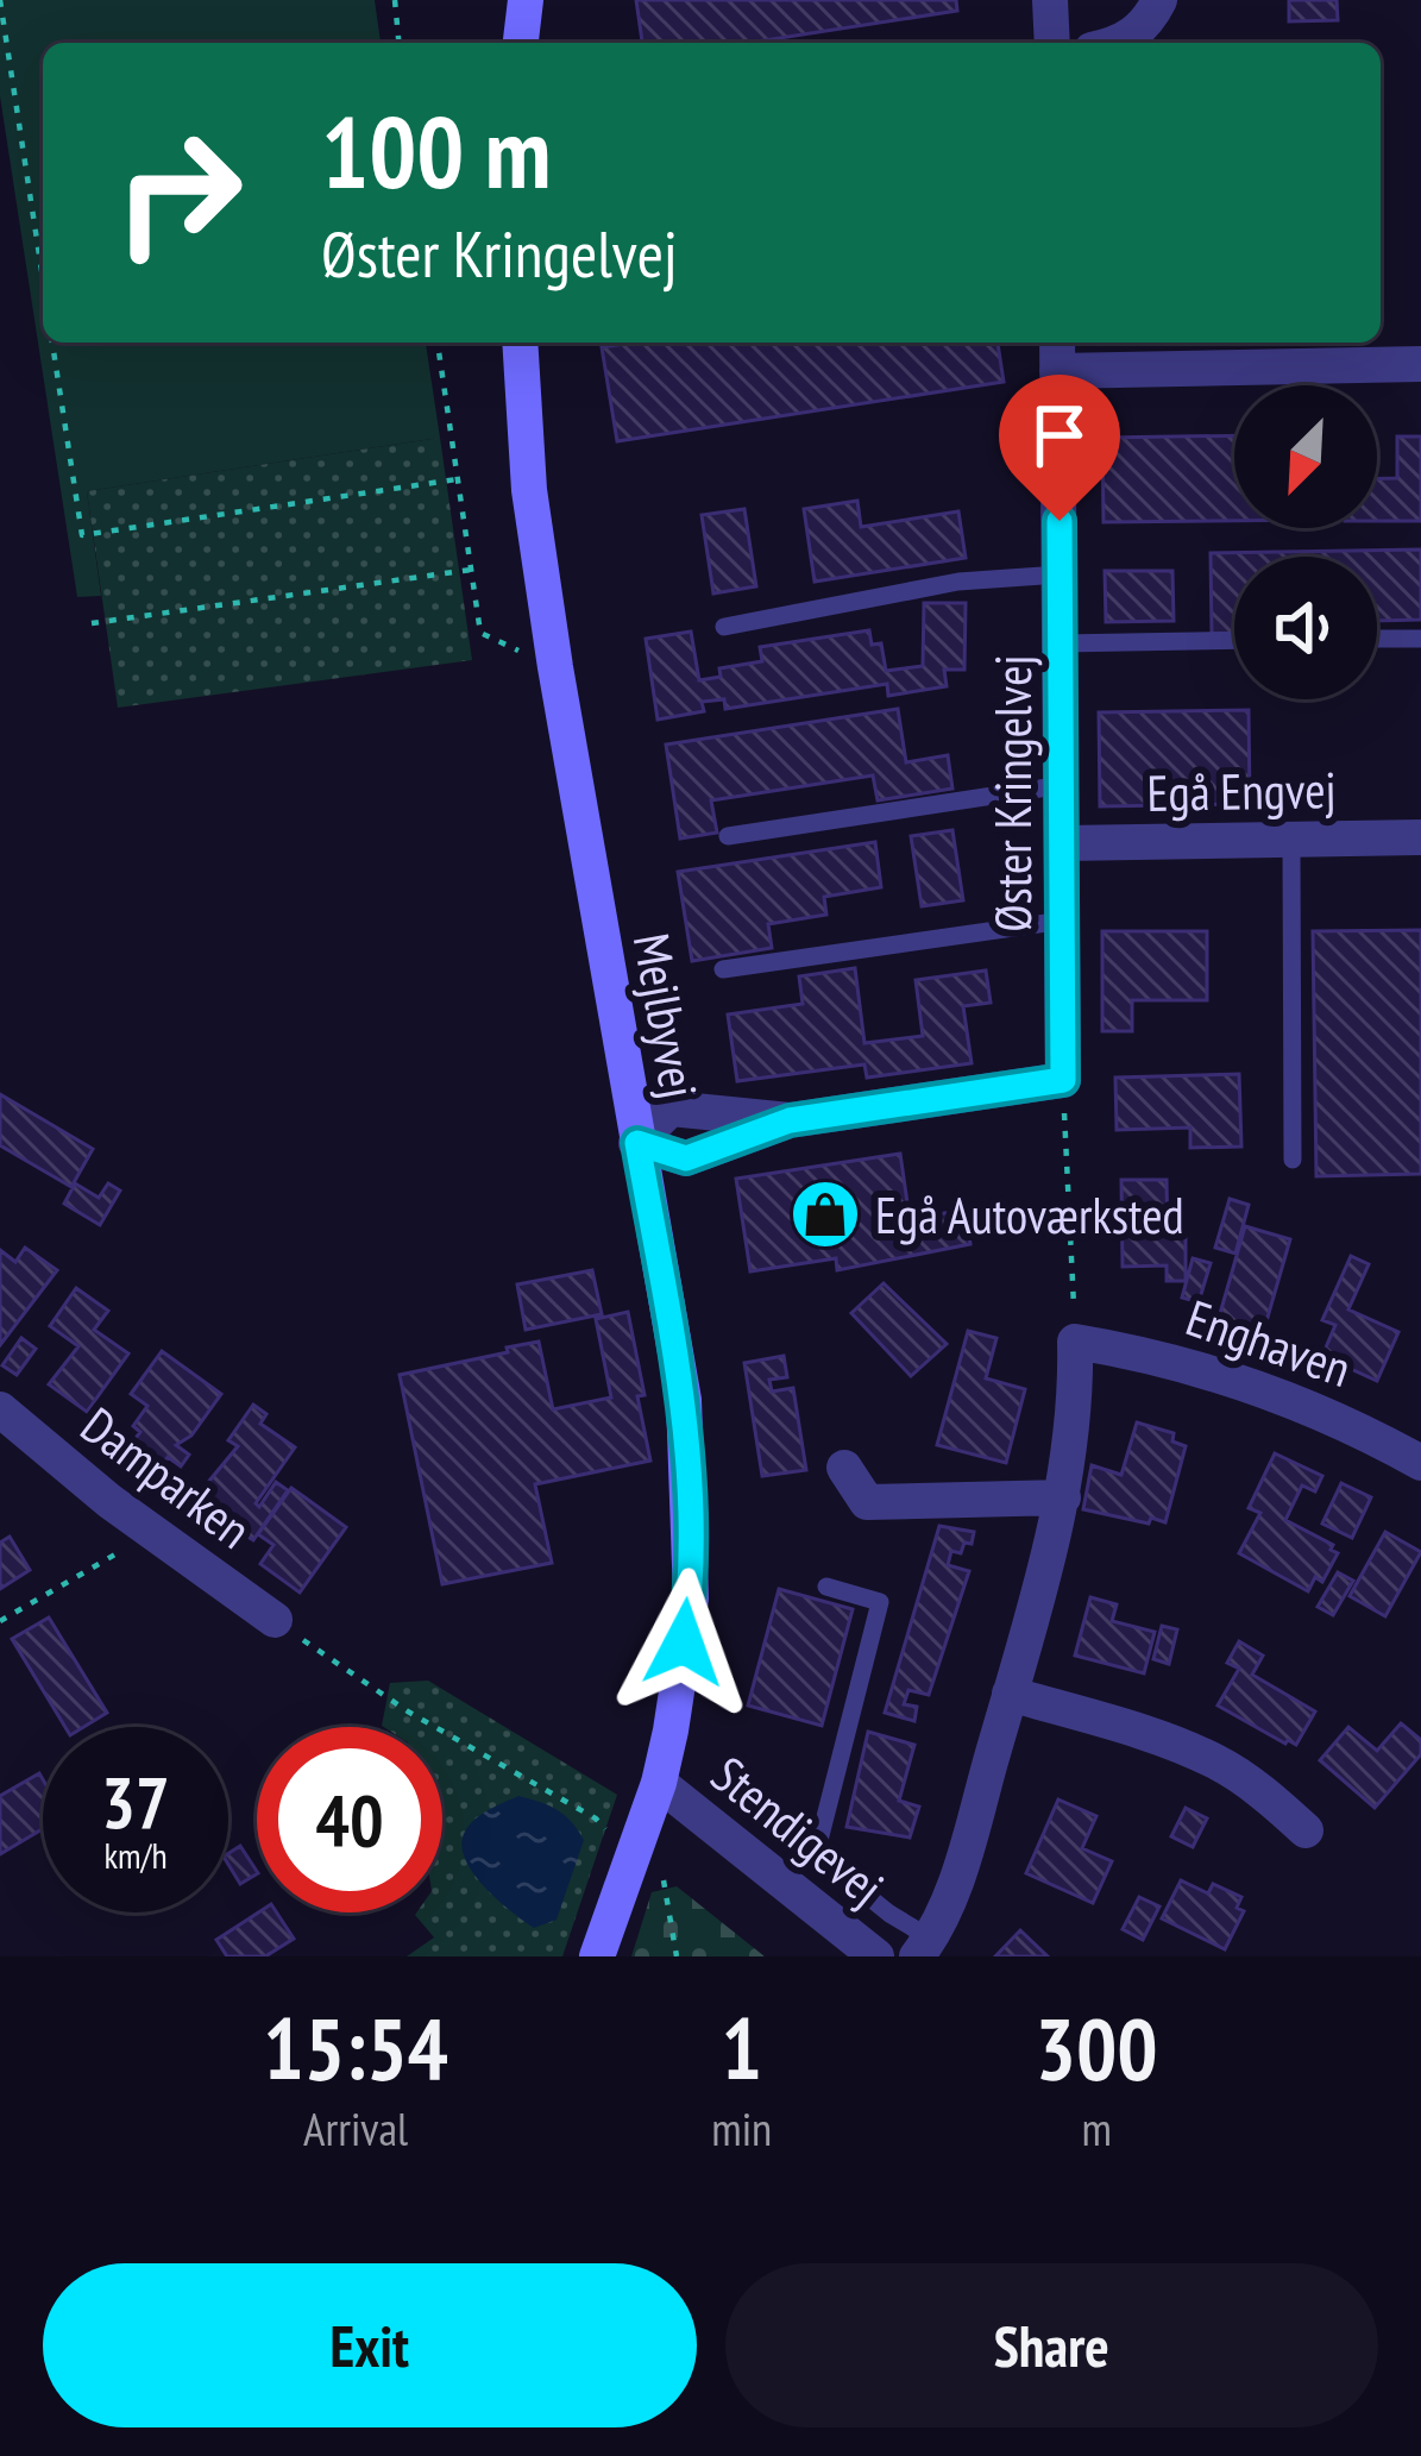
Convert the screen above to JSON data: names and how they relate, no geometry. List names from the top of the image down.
{
  "streets": {
    "street": [
      "Egå Engvej",
      "Øster Kringelvej",
      "Mejlbyvej",
      "Enghaven",
      "Damparken",
      "Stendigevej"
    ]
  },
  "crossings": [
    ["Egå Engvej", "Øster Kringelvej"],
    ["Mejlbyvej", "Stendigevej"]
  ],
  "places": {
    "shop": ["Egå Autoværksted"]
  },
  "north": "bottom left",
  "page": {
    "turn": ["100 m", "Øster Kringelvej"],
    "speed": "37 km/h",
    "limit": "40",
    "eta": [
      "15:54",
      "Arrival",
      "1",
      "min",
      "300",
      "m"
    ],
    "buttons": ["Exit", "Share"]
  }
}
